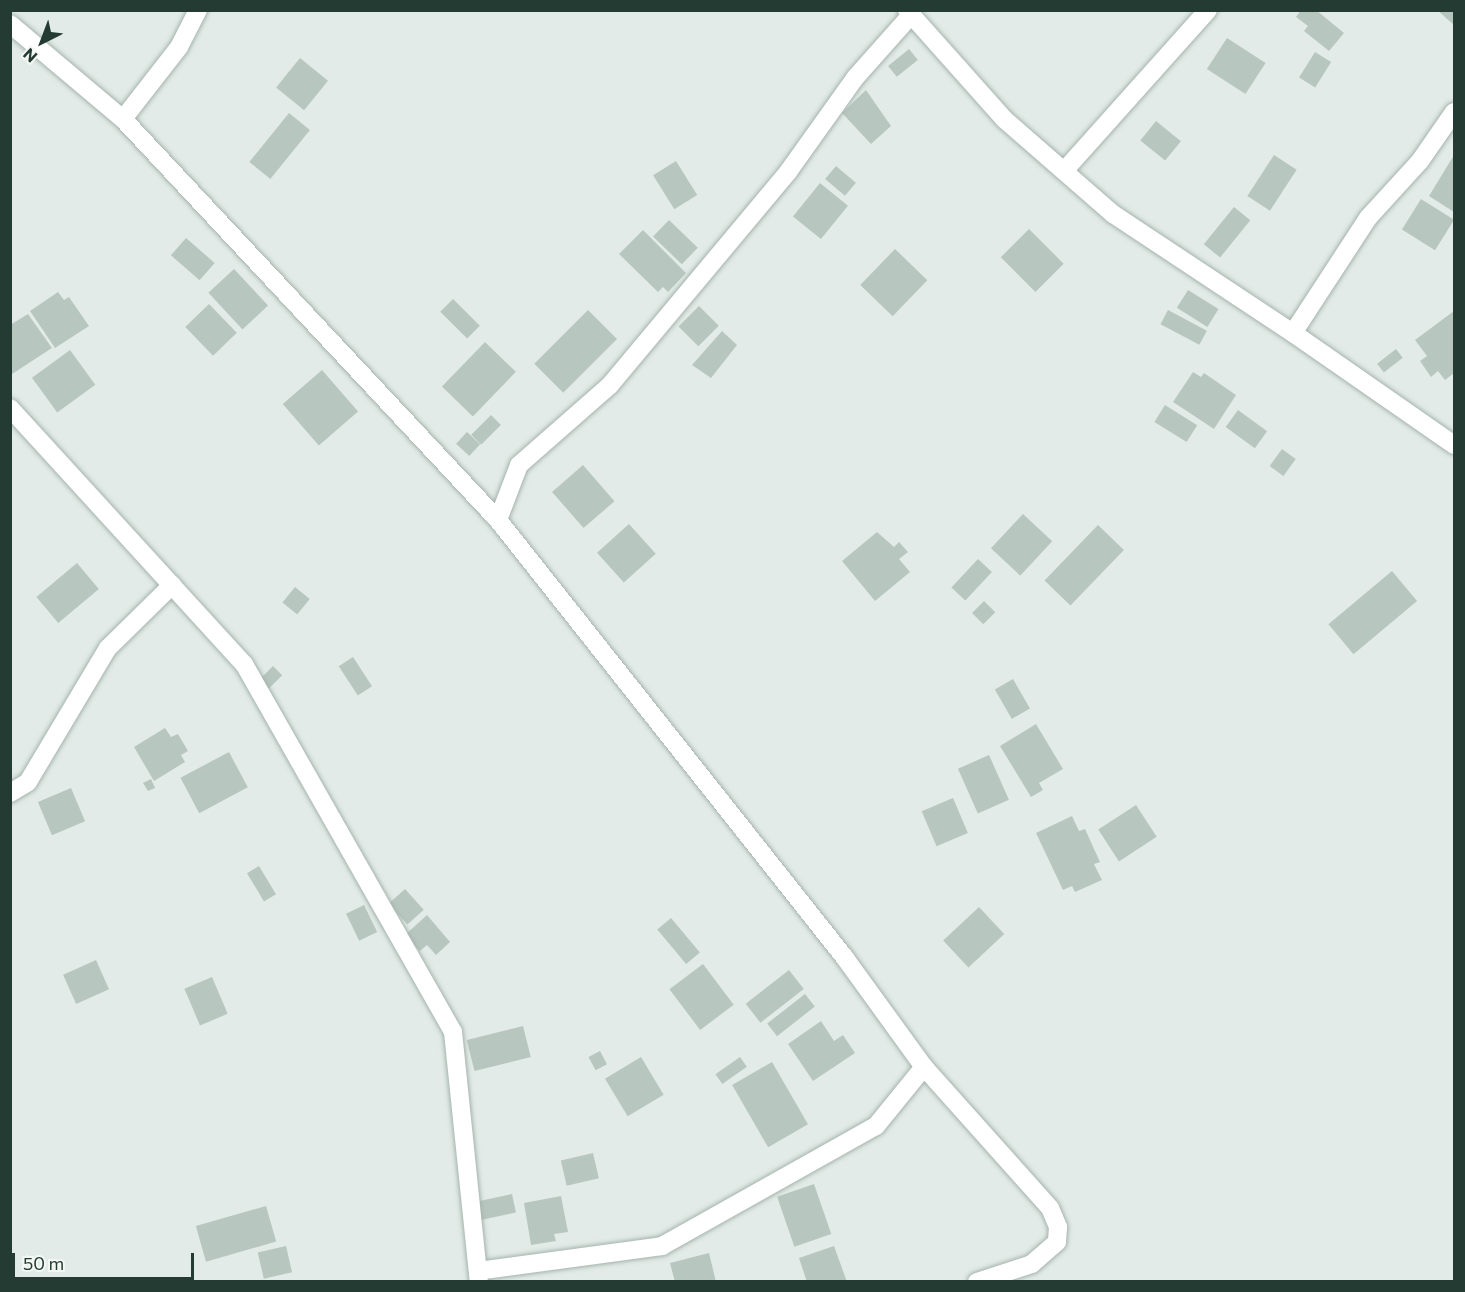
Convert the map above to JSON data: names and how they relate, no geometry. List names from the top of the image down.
{
  "scale_bar": "50 m",
  "north": "bottom left"
}
